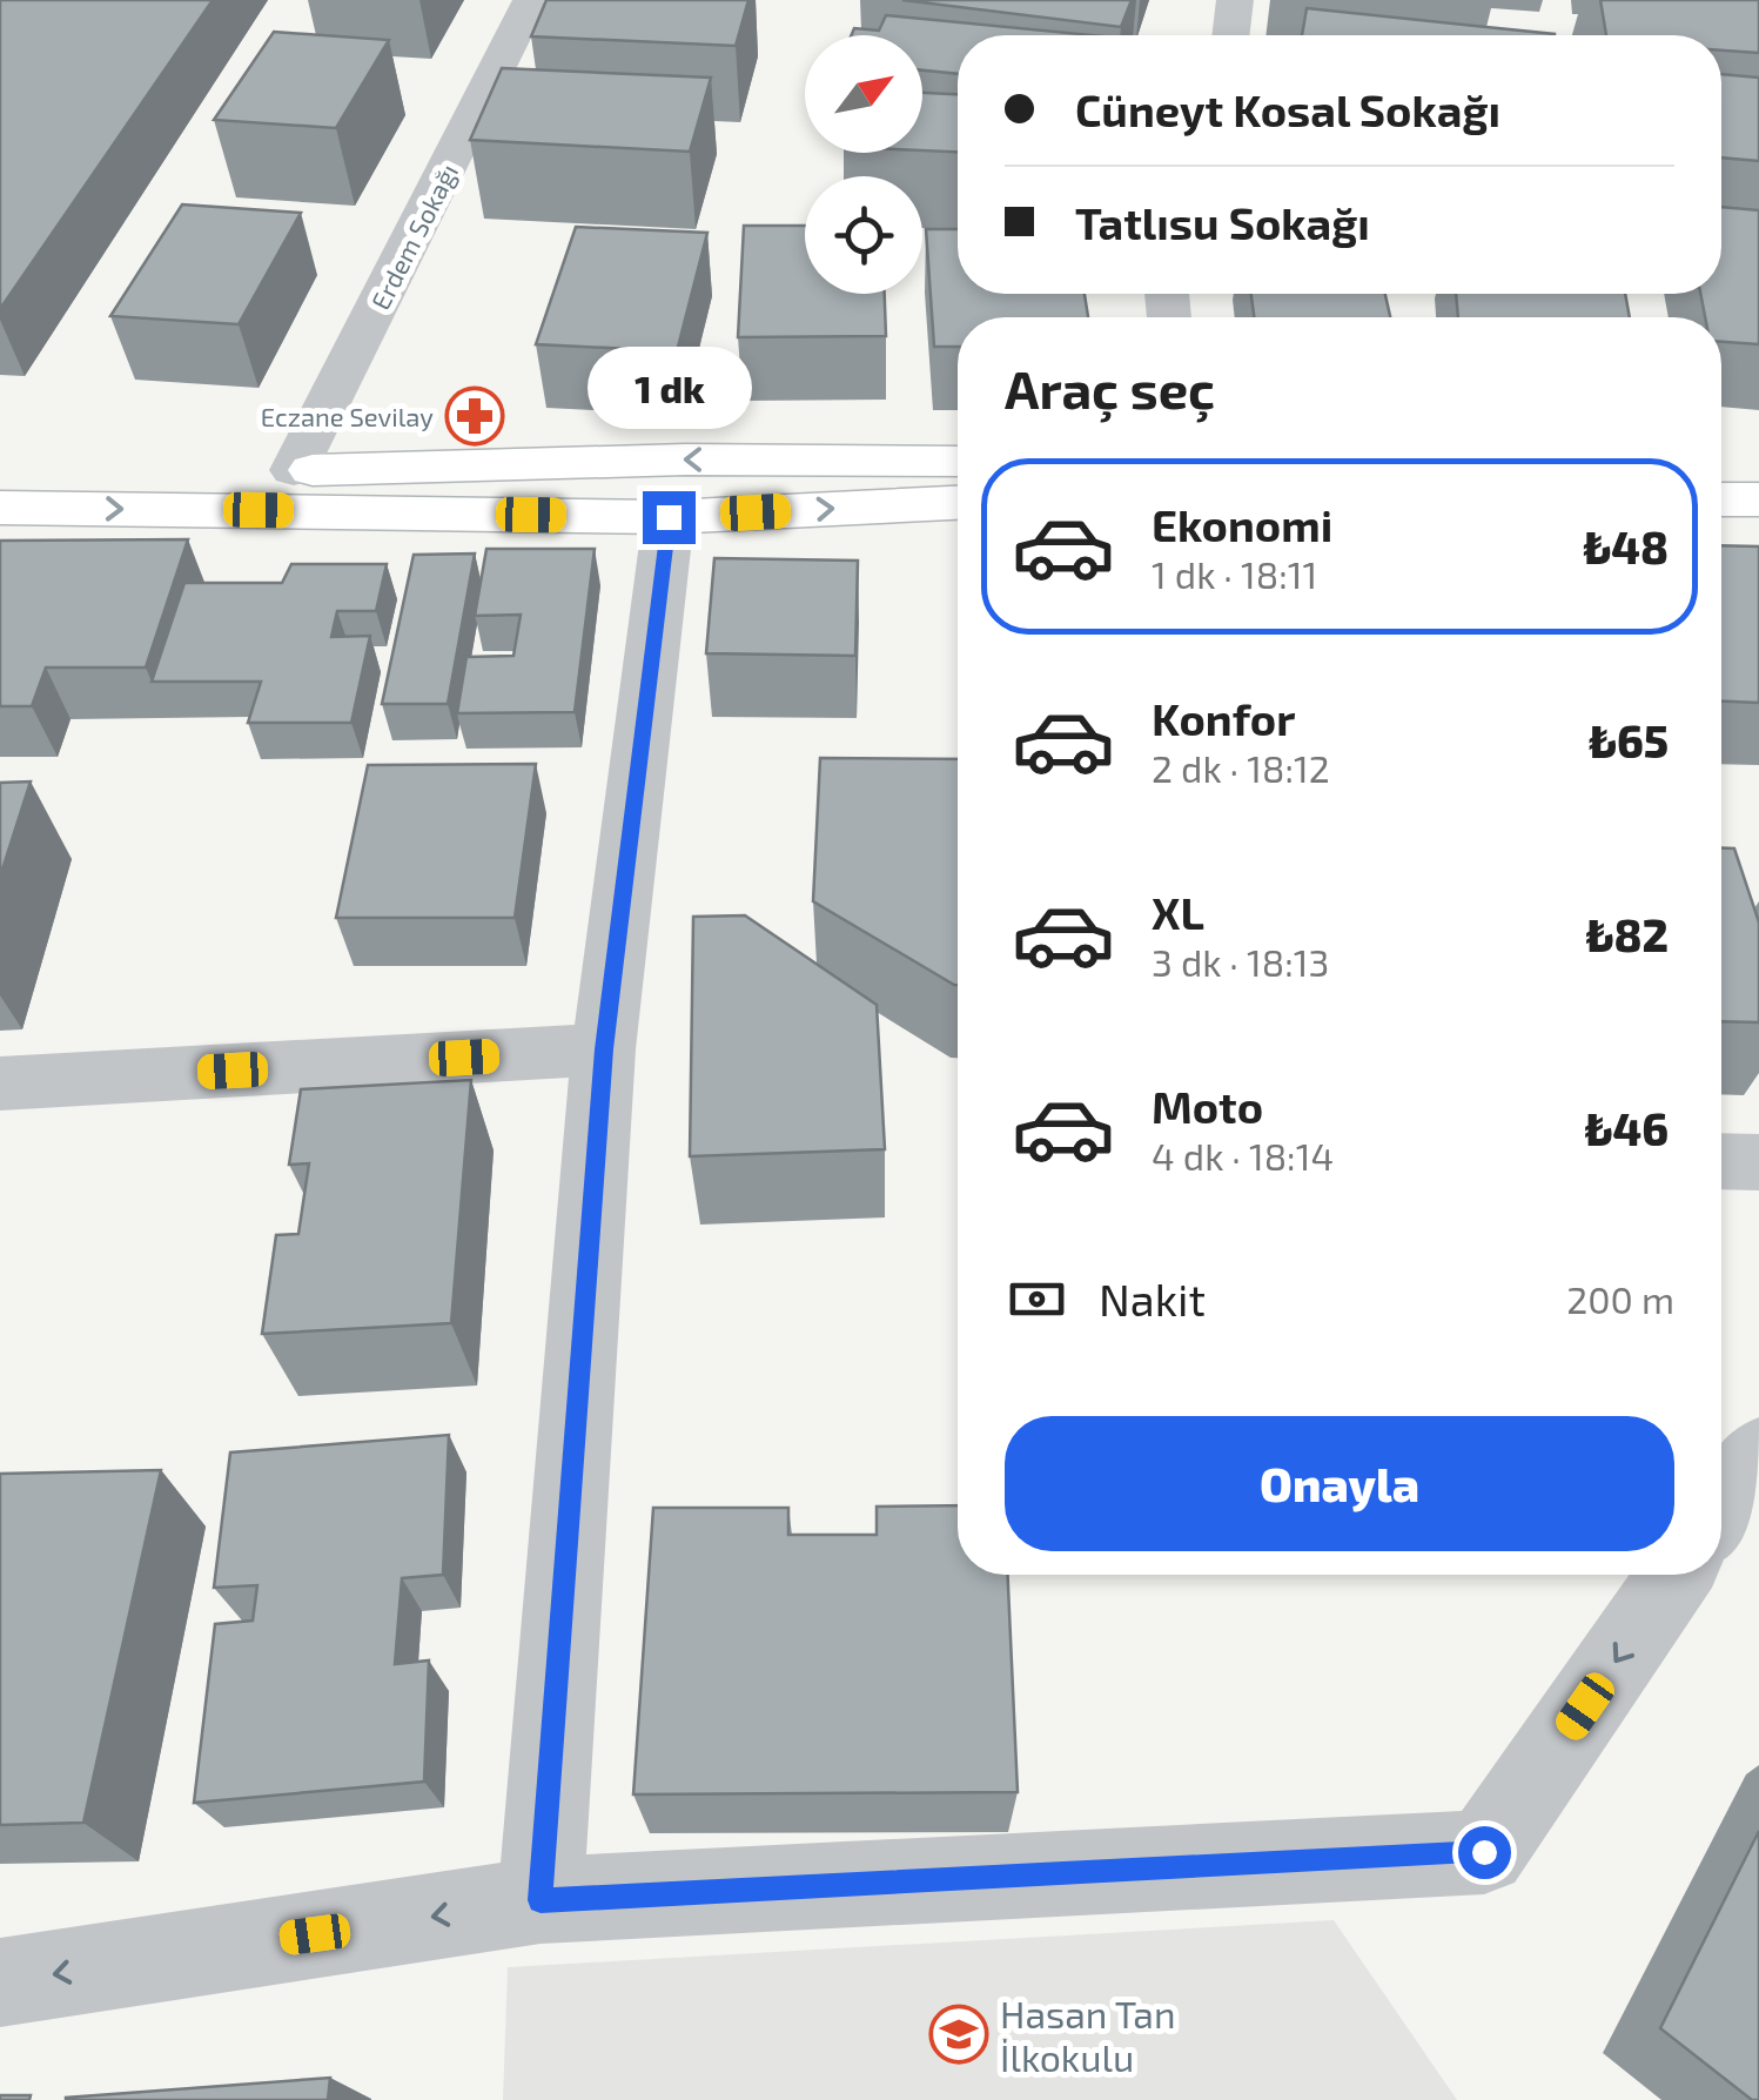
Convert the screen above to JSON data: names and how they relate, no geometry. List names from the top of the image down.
{
  "streets": {
    "street": ["Erdem Sokağı"]
  },
  "places": {
    "pharmacy": ["Eczane Sevilay"],
    "school or university": ["Hasan Tan İlkokulu"]
  },
  "north": "top right",
  "page": {
    "banner": ["Cüneyt Kosal Sokağı", "Tatlısu Sokağı"],
    "heading": "Araç seç",
    "bubble": "1 dk",
    "list": [
      {
        "name": "Ekonomi",
        "note": "1 dk · 18:11",
        "value": "₺48"
      },
      {
        "name": "Konfor",
        "note": "2 dk · 18:12",
        "value": "₺65"
      },
      {
        "name": "XL",
        "note": "3 dk · 18:13",
        "value": "₺82"
      },
      {
        "name": "Moto",
        "note": "4 dk · 18:14",
        "value": "₺46"
      }
    ],
    "pay": ["Nakit", "200 m"],
    "buttons": "Onayla"
  }
}
